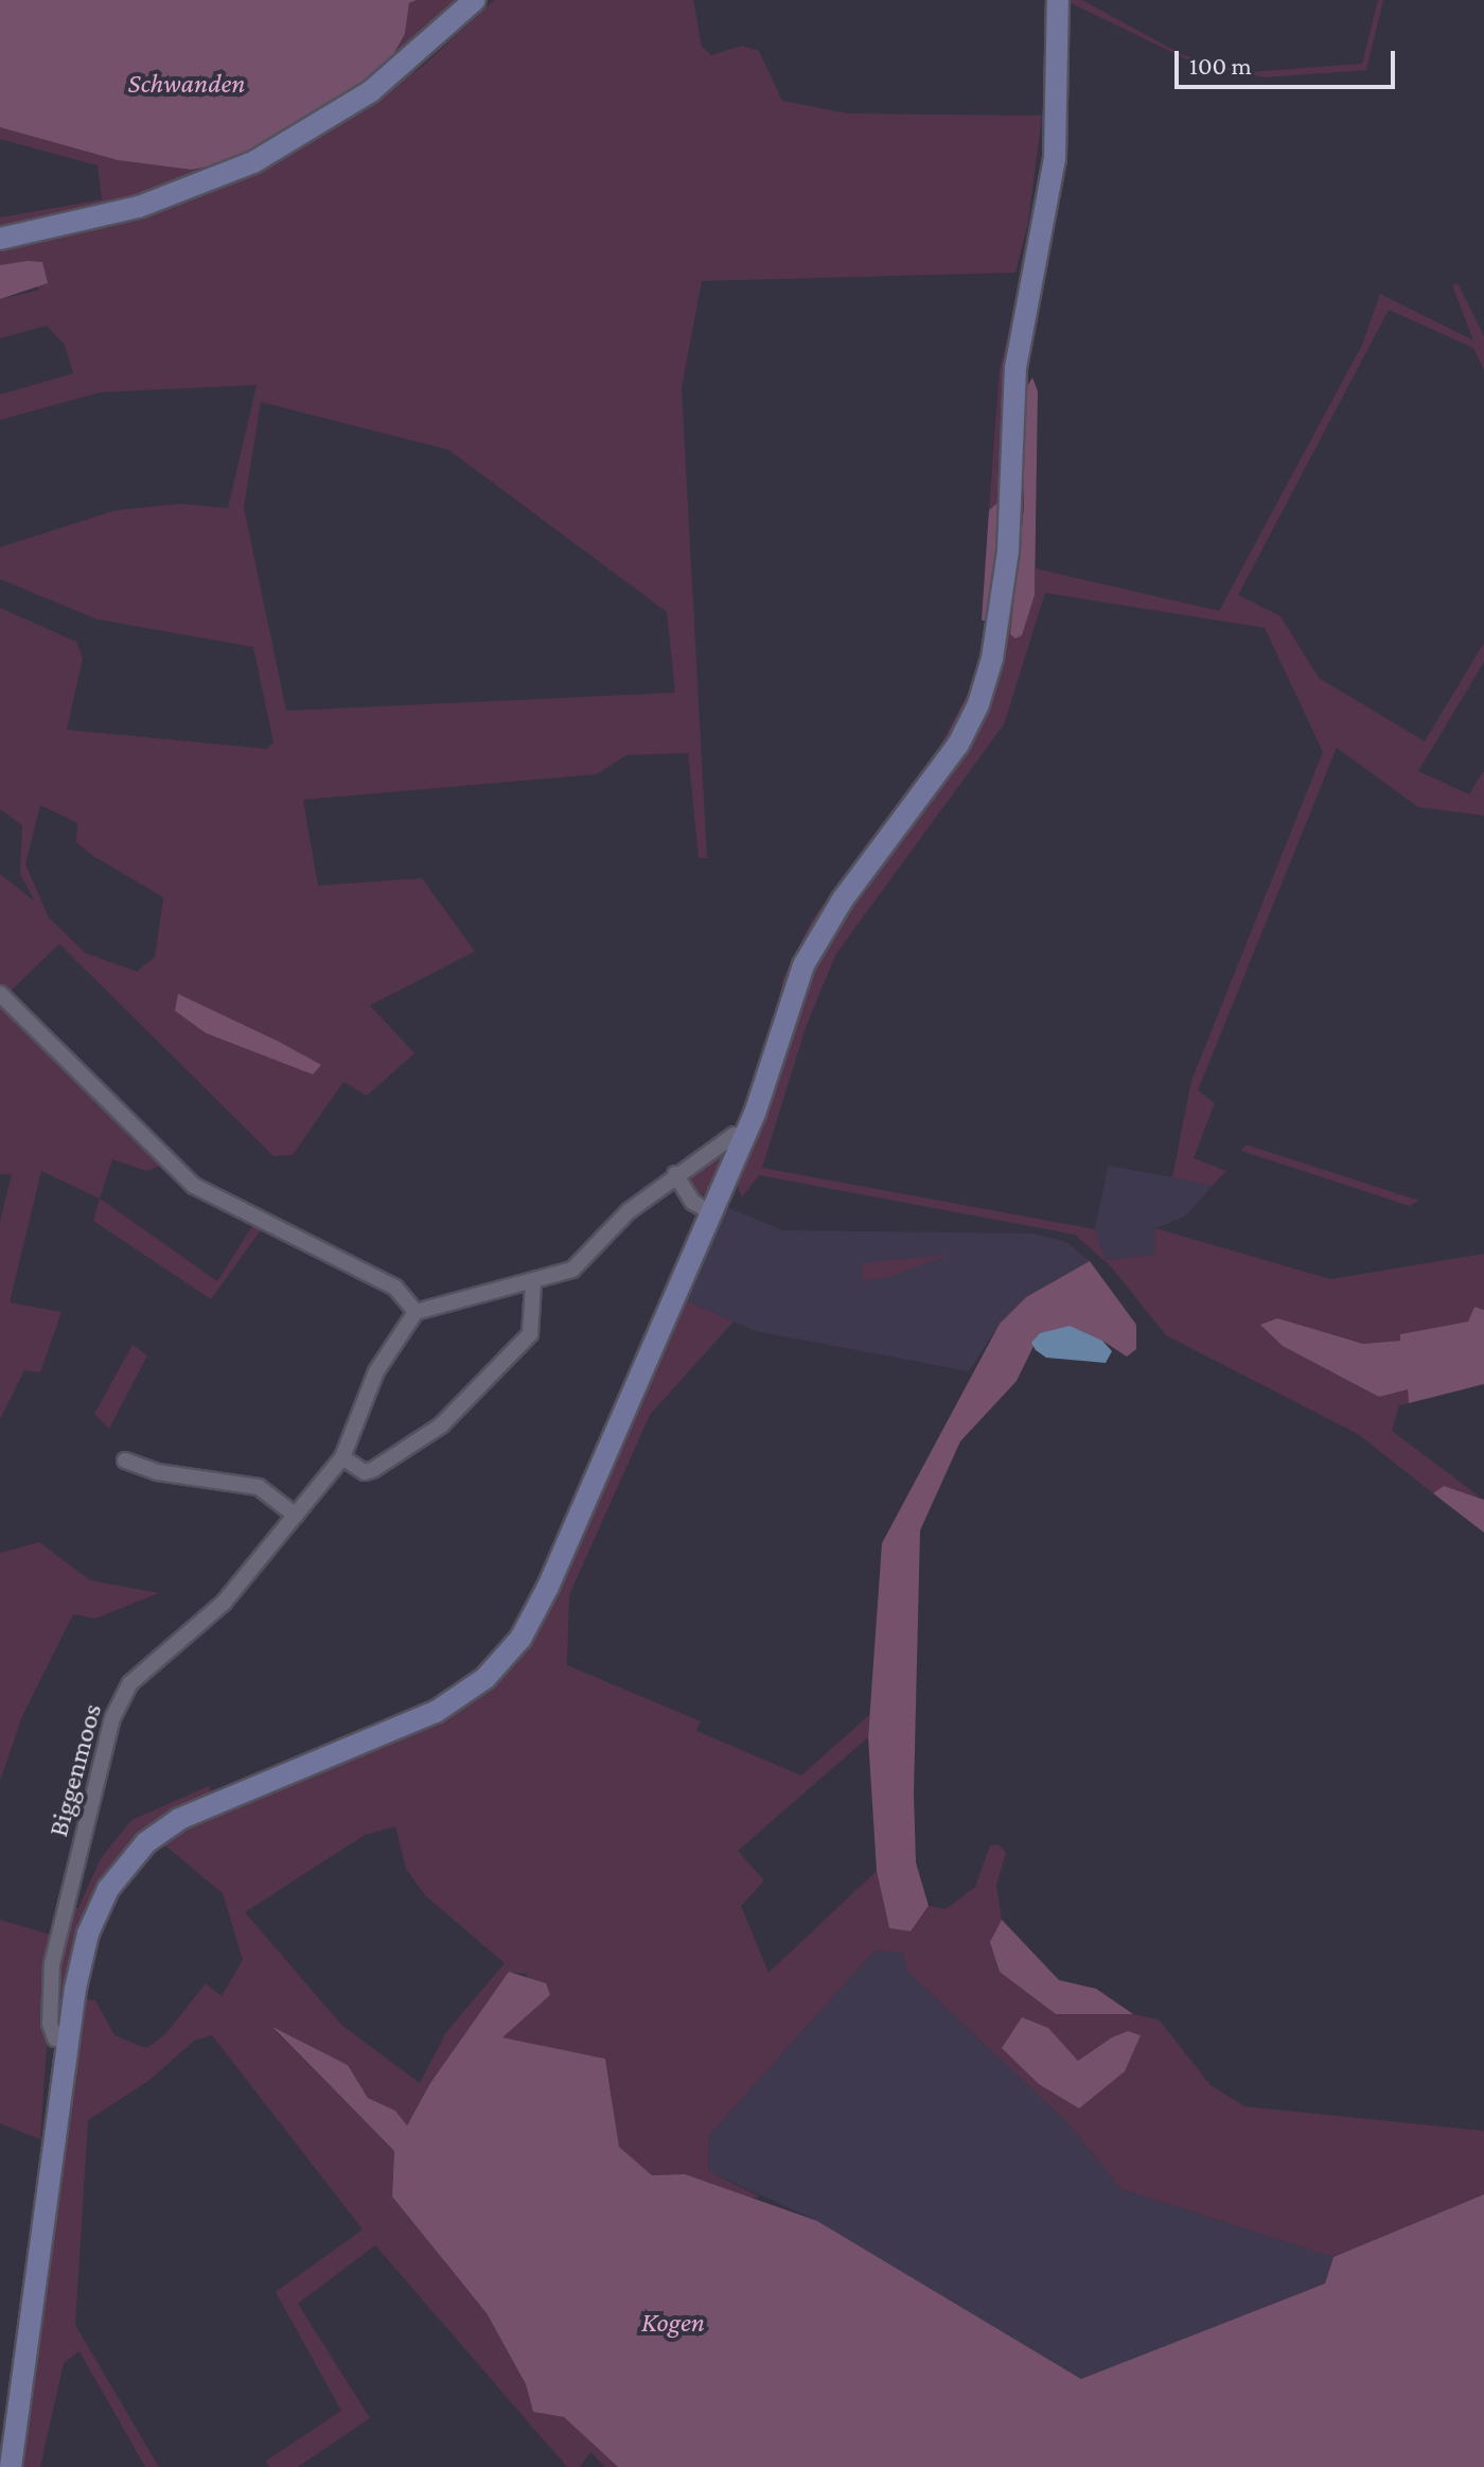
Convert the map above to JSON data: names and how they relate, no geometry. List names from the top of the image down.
{
  "streets": {
    "street": ["Biggenmoos"]
  },
  "parks": ["Schwanden", "Kogen"],
  "scale_bar": "100 m"
}
